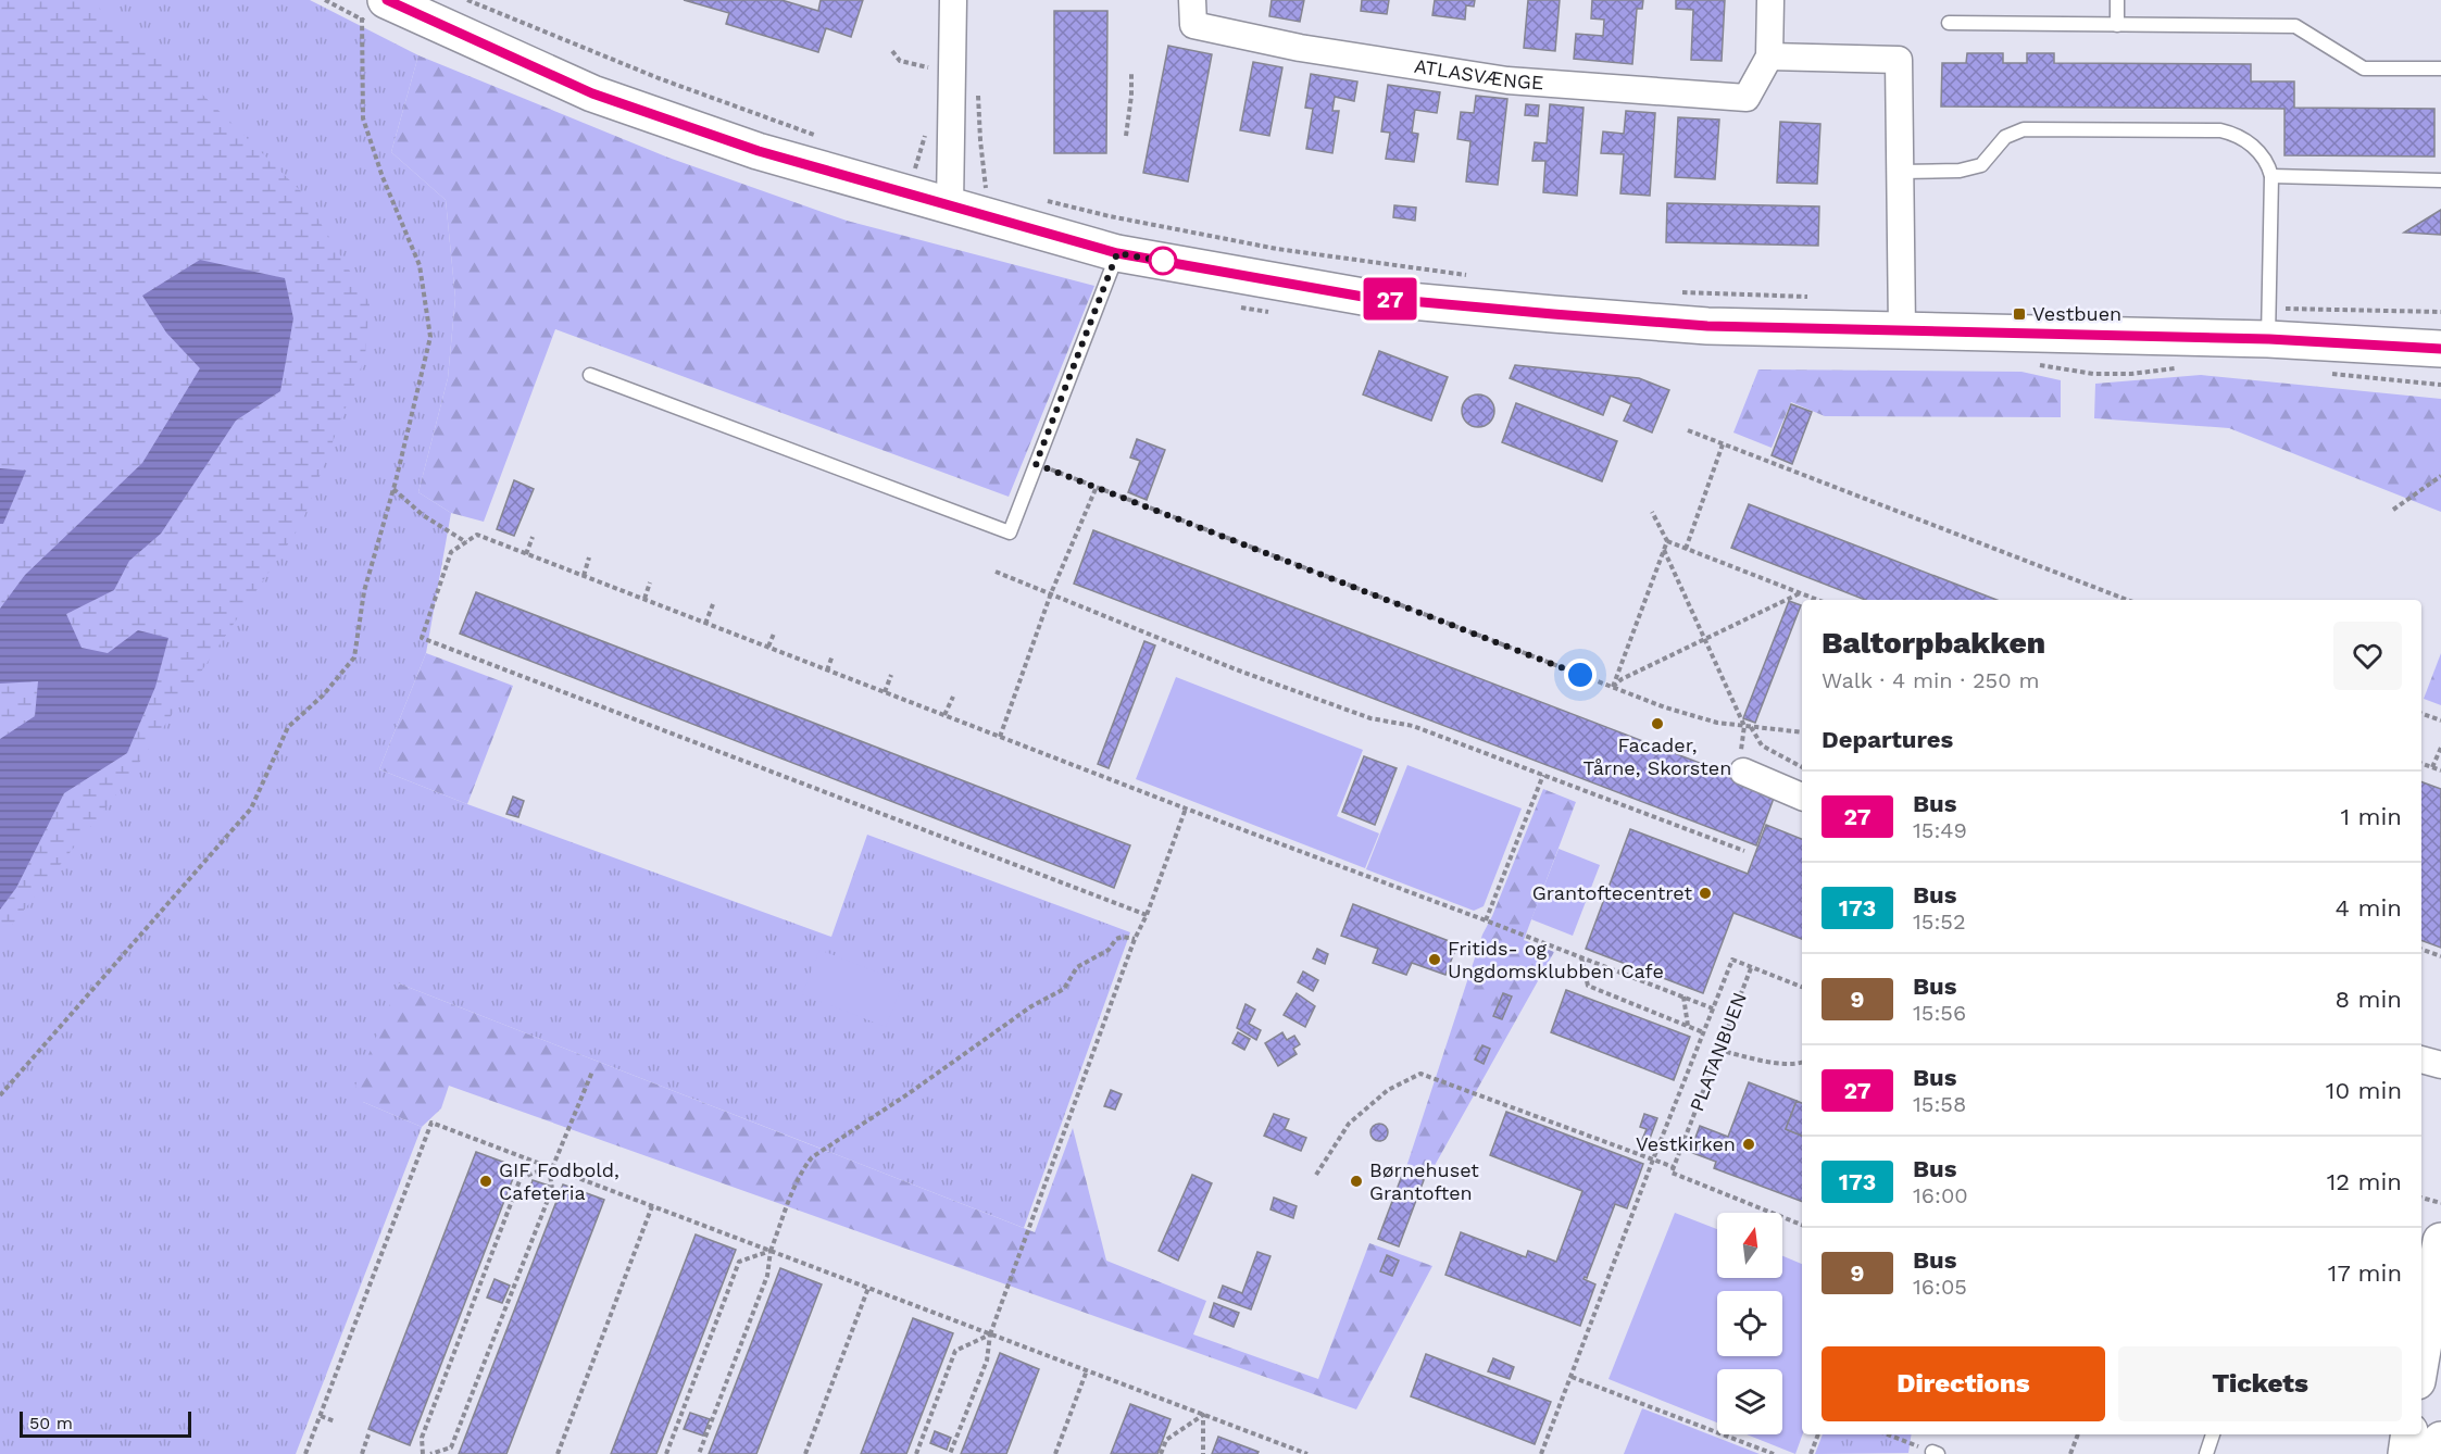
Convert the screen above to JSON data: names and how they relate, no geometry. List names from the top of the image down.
{
  "streets": {
    "street": ["ATLASVÆNGE"],
    "path": ["PLATANBUEN"]
  },
  "places": {
    "transit": ["Vestbuen"],
    "other": [
      "Facader, Tårne, Skorsten",
      "Grantoftecentret",
      "Fritids- og Ungdomsklubben Cafe",
      "Vestkirken",
      "GIF Fodbold, Cafeteria",
      "Børnehuset Grantoften"
    ]
  },
  "lines": ["bus line 27"],
  "scale_bar": "50 m",
  "north": "top",
  "page": {
    "on_map": "27",
    "heading": [
      ["Baltorpbakken", "Walk · 4 min · 250 m"],
      "Departures"
    ],
    "list": [
      {
        "mark": "27",
        "name": "Bus",
        "note": "15:49",
        "value": "1 min"
      },
      {
        "mark": "173",
        "name": "Bus",
        "note": "15:52",
        "value": "4 min"
      },
      {
        "mark": "9",
        "name": "Bus",
        "note": "15:56",
        "value": "8 min"
      },
      {
        "mark": "27",
        "name": "Bus",
        "note": "15:58",
        "value": "10 min"
      },
      {
        "mark": "173",
        "name": "Bus",
        "note": "16:00",
        "value": "12 min"
      },
      {
        "mark": "9",
        "name": "Bus",
        "note": "16:05",
        "value": "17 min"
      }
    ],
    "buttons": ["Directions", "Tickets"],
    "scale": "50 m"
  }
}
